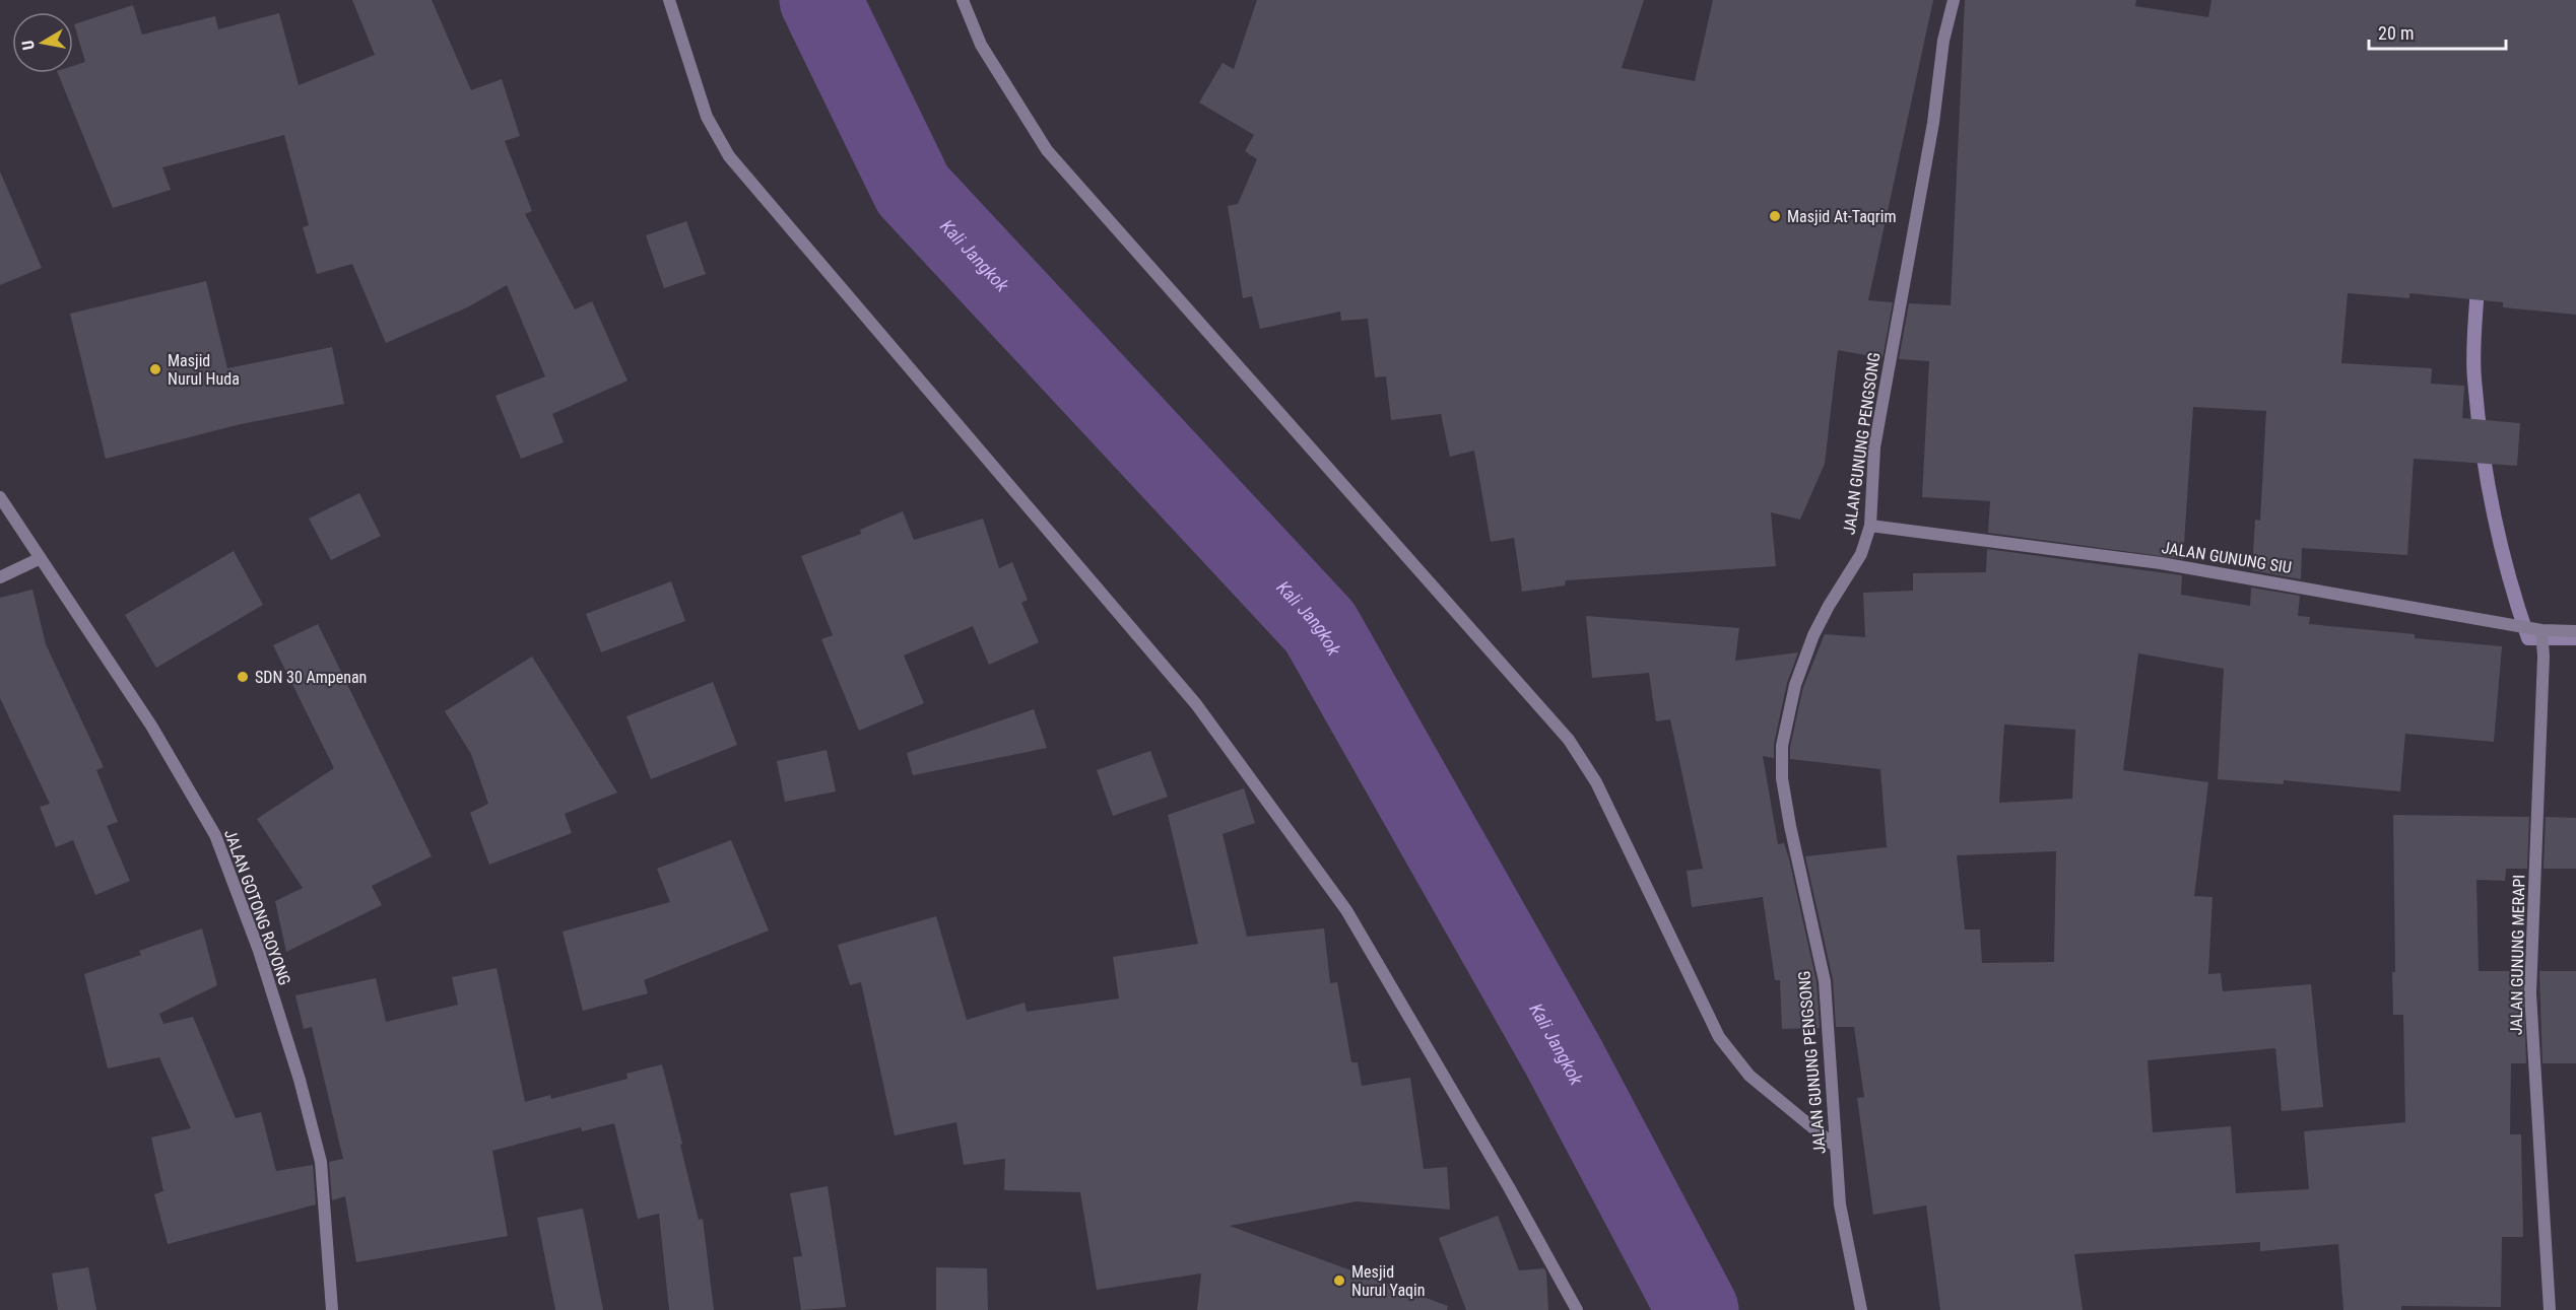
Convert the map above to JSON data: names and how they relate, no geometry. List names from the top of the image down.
{
  "streets": {
    "street": [
      "JALAN GUNUNG PENGSONG",
      "JALAN GUNUNG SIU",
      "JALAN GOTONG ROYONG",
      "JALAN GUNUNG MERAPI"
    ]
  },
  "crossings": [
    ["JALAN GUNUNG PENGSONG", "JALAN GUNUNG SIU"],
    ["JALAN GUNUNG SIU", "JALAN GUNUNG MERAPI"]
  ],
  "water": ["Kali Jangkok"],
  "places": [
    "Masjid At-Taqrim",
    "Masjid Nurul Huda",
    "SDN 30 Ampenan",
    "Mesjid Nurul Yaqin"
  ],
  "scale_bar": "20 m",
  "north": "left"
}
